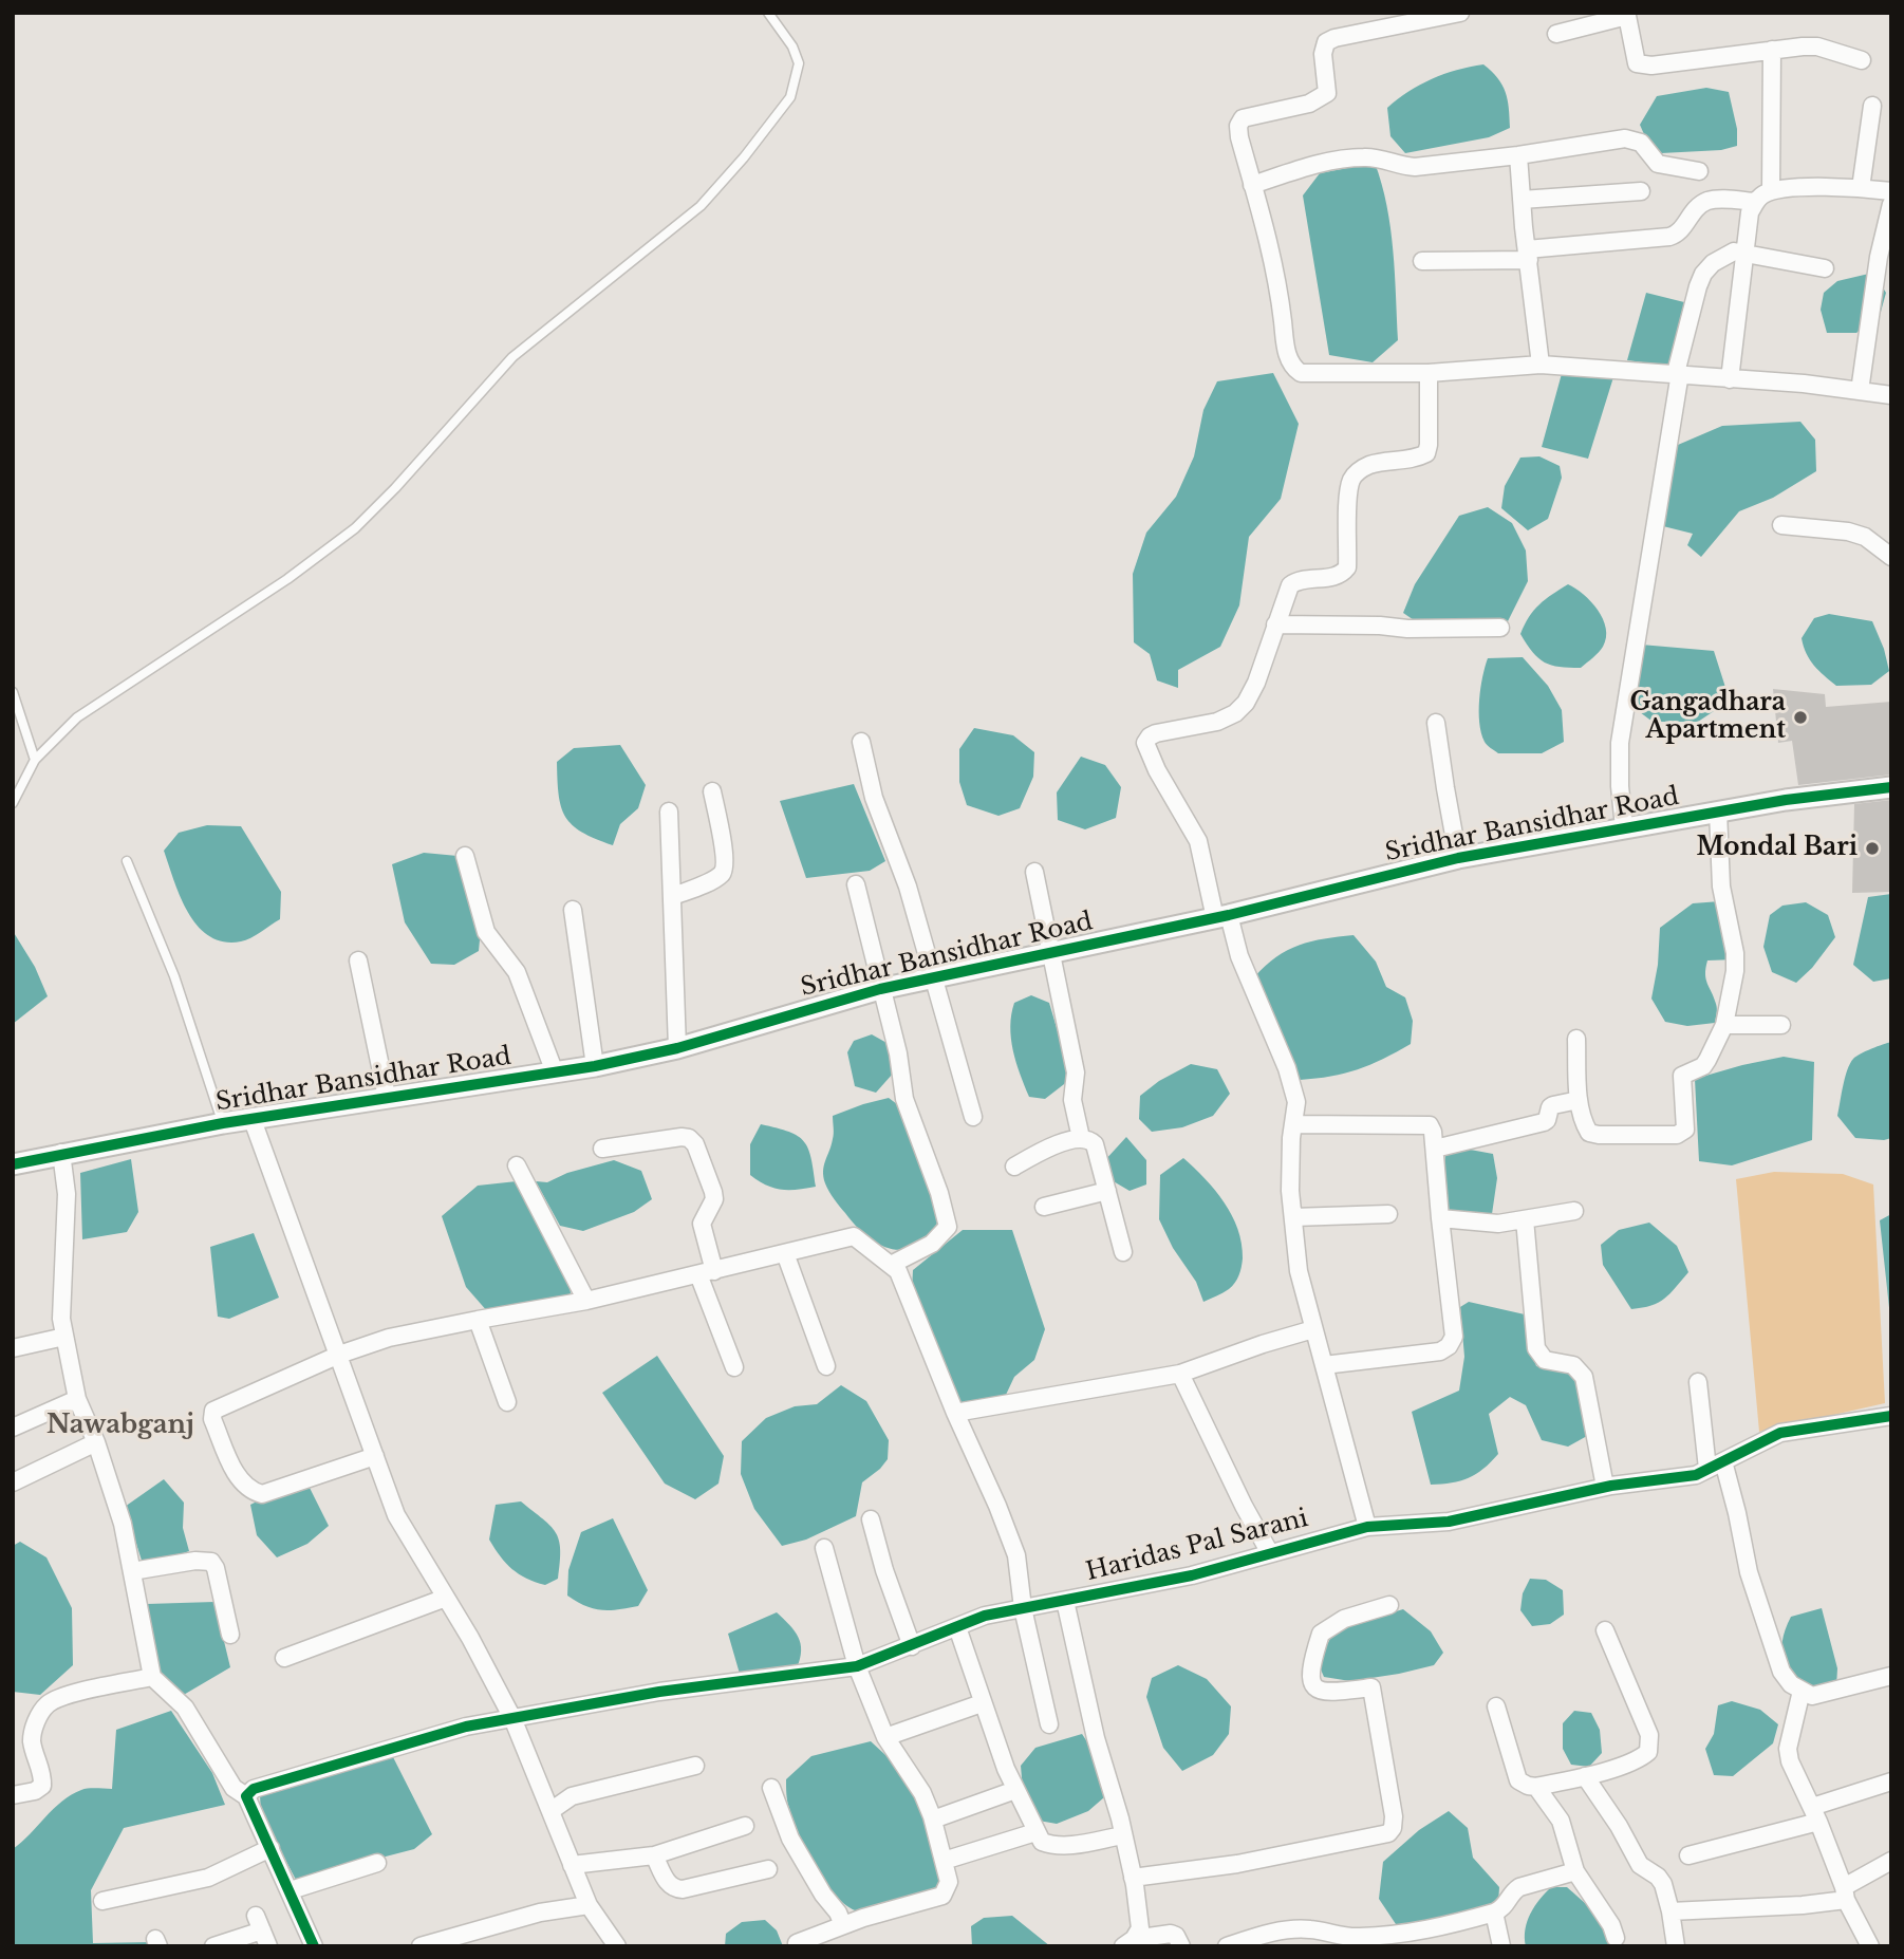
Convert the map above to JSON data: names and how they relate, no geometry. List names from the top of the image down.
{
  "streets": {
    "street": ["Sridhar Bansidhar Road", "Haridas Pal Sarani"]
  },
  "districts": ["Nawabganj"],
  "places": ["Gangadhara Apartment", "Mondal Bari"]
}
